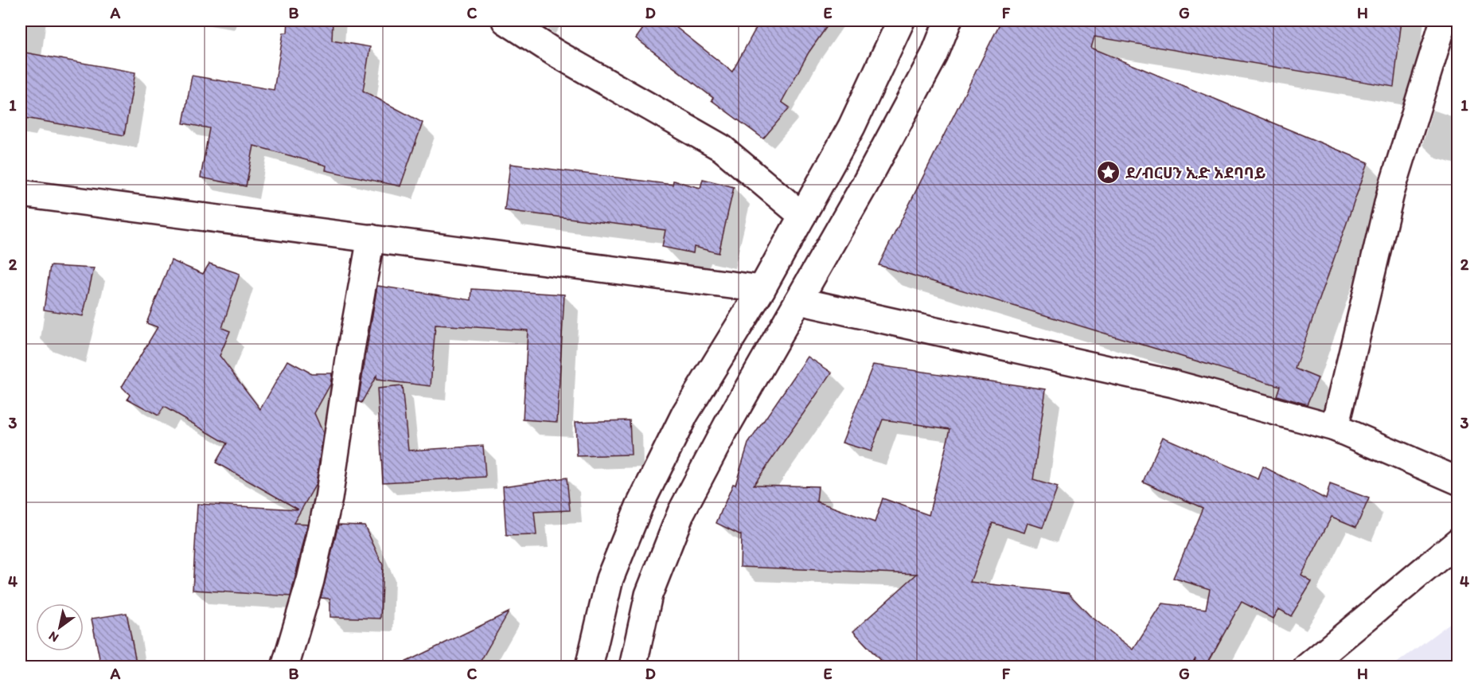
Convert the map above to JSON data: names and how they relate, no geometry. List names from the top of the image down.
{
  "places": {
    "place": ["ደ/ብርሀን ኢድ አደባባይ"]
  },
  "north": "bottom left",
  "grid": {
    "columns": [
      "A",
      "B",
      "C",
      "D",
      "E",
      "F",
      "G",
      "H"
    ],
    "rows": [
      "1",
      "2",
      "3",
      "4"
    ]
  }
}
